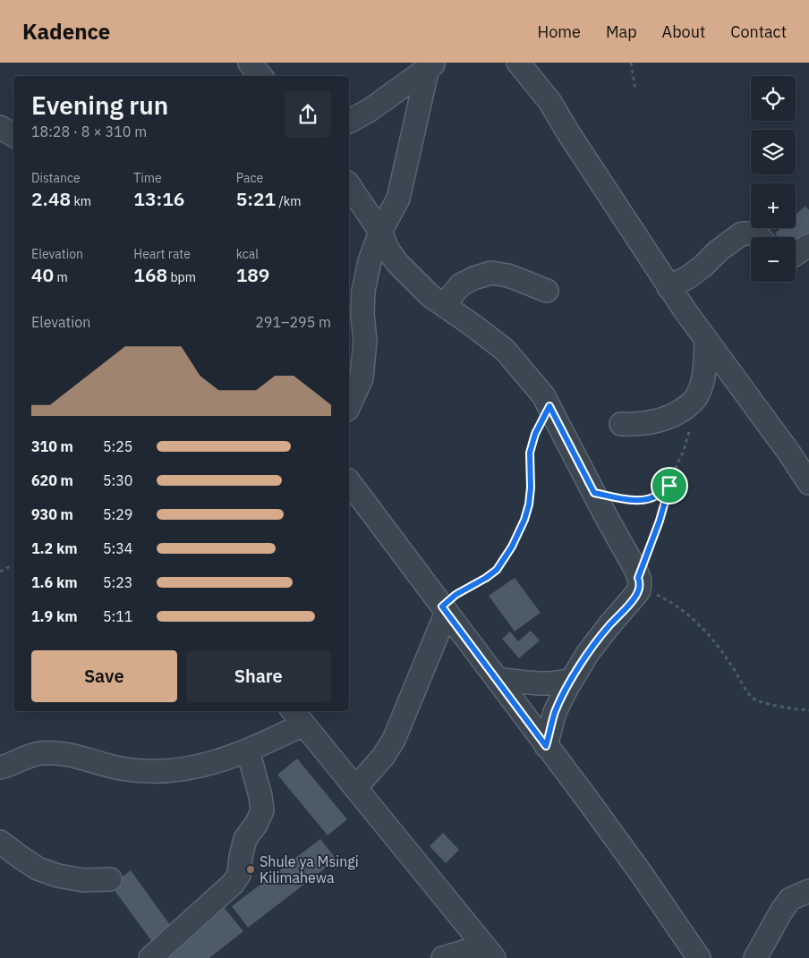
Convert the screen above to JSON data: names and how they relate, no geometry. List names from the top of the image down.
{
  "places": ["Shule ya Msingi Kilimahewa"],
  "page": {
    "header": "Kadence",
    "nav": [
      "Home",
      "Map",
      "About",
      "Contact"
    ],
    "map_buttons": ["+", "−"],
    "heading": ["Evening run", "18:28 · 8 × 310 m"],
    "stats": [
      ["Distance", "2.48 km"],
      ["Time", "13:16"],
      ["Pace", "5:21 /km"],
      ["Elevation", "40 m"],
      ["Heart rate", "168 bpm"],
      ["kcal", "189"]
    ],
    "chart": ["Elevation", "291–295 m"],
    "list": [
      {
        "name": "310 m",
        "note": "5:25"
      },
      {
        "name": "620 m",
        "note": "5:30"
      },
      {
        "name": "930 m",
        "note": "5:29"
      },
      {
        "name": "1.2 km",
        "note": "5:34"
      },
      {
        "name": "1.6 km",
        "note": "5:23"
      },
      {
        "name": "1.9 km",
        "note": "5:11"
      }
    ],
    "buttons": ["Save", "Share"]
  }
}
